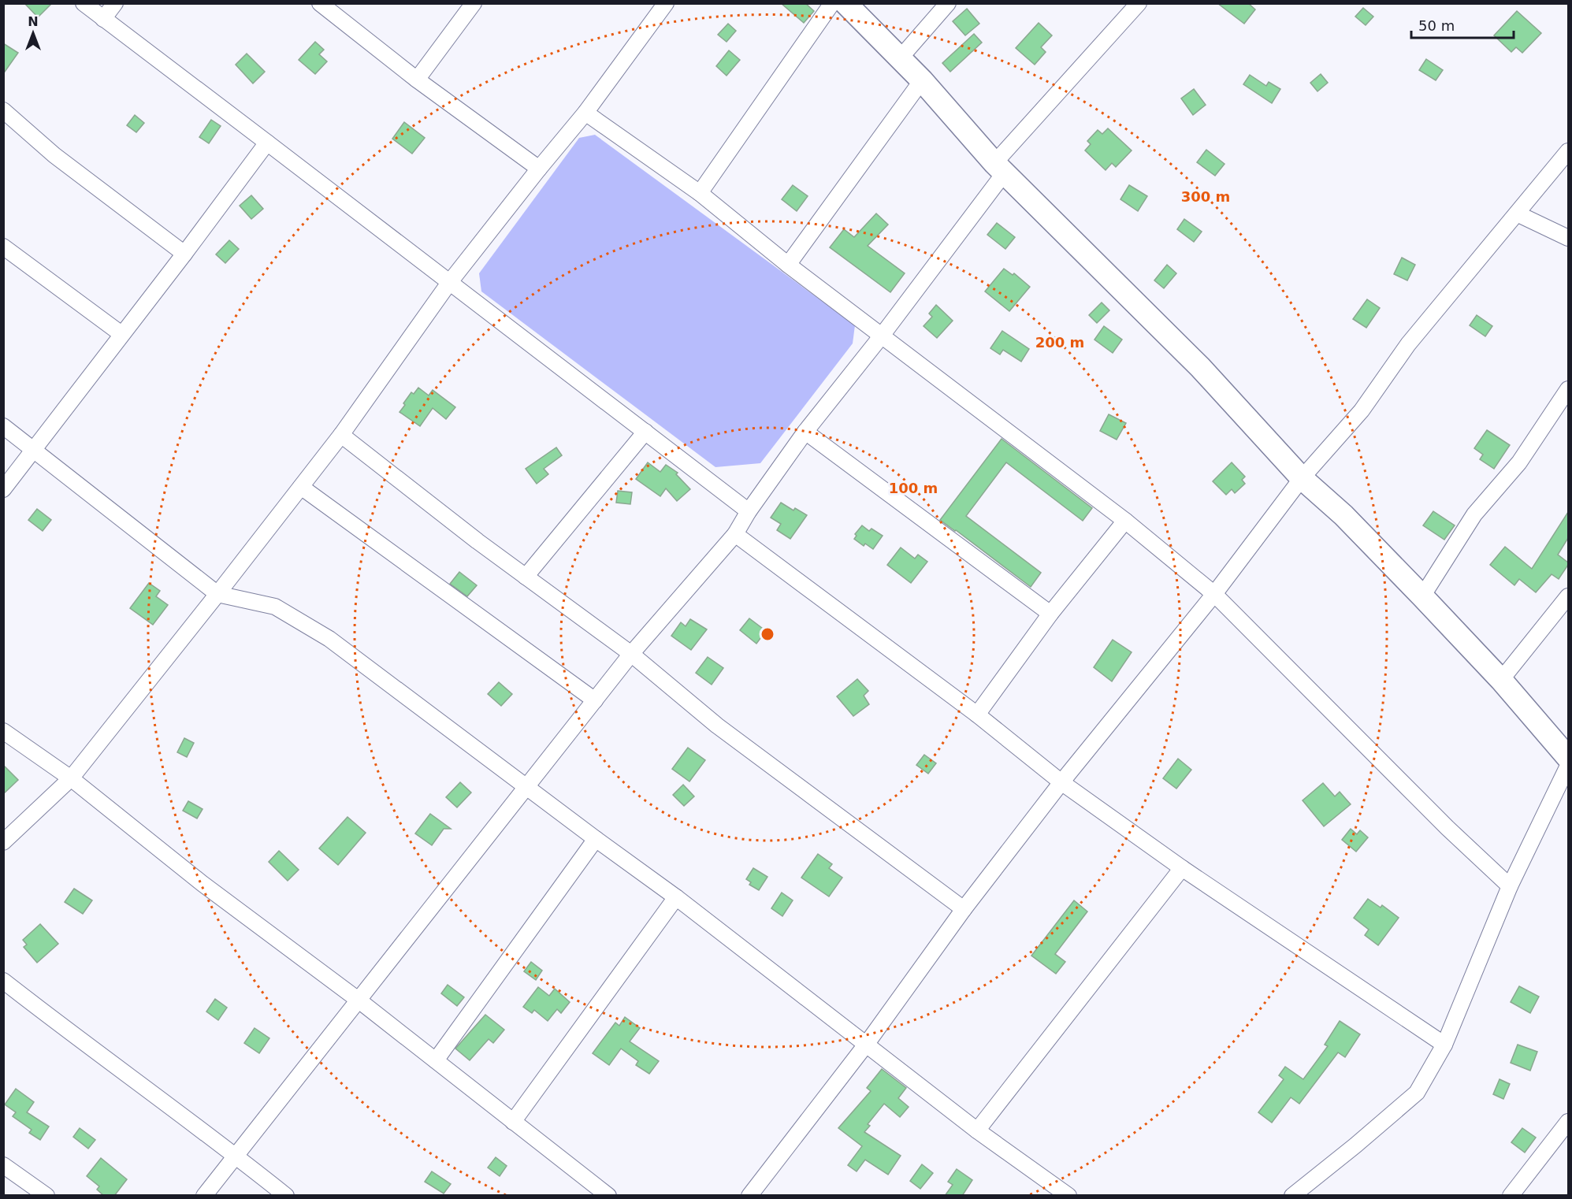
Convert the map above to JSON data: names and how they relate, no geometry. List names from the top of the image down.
{
  "scale_bar": "50 m",
  "north": "top",
  "rings": ["300 m", "200 m", "100 m"]
}
